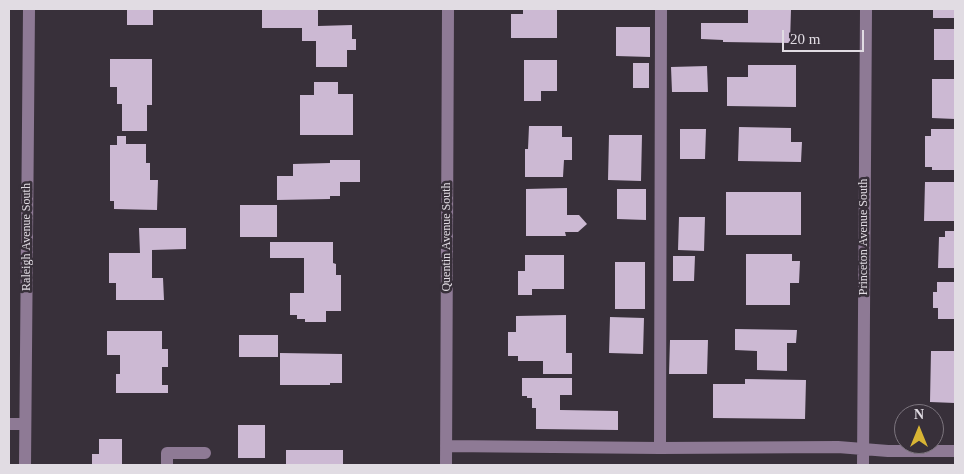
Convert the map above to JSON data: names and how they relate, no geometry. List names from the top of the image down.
{
  "streets": {
    "street": ["Raleigh Avenue South", "Quentin Avenue South", "Princeton Avenue South"]
  },
  "scale_bar": "20 m",
  "north": "top"
}
